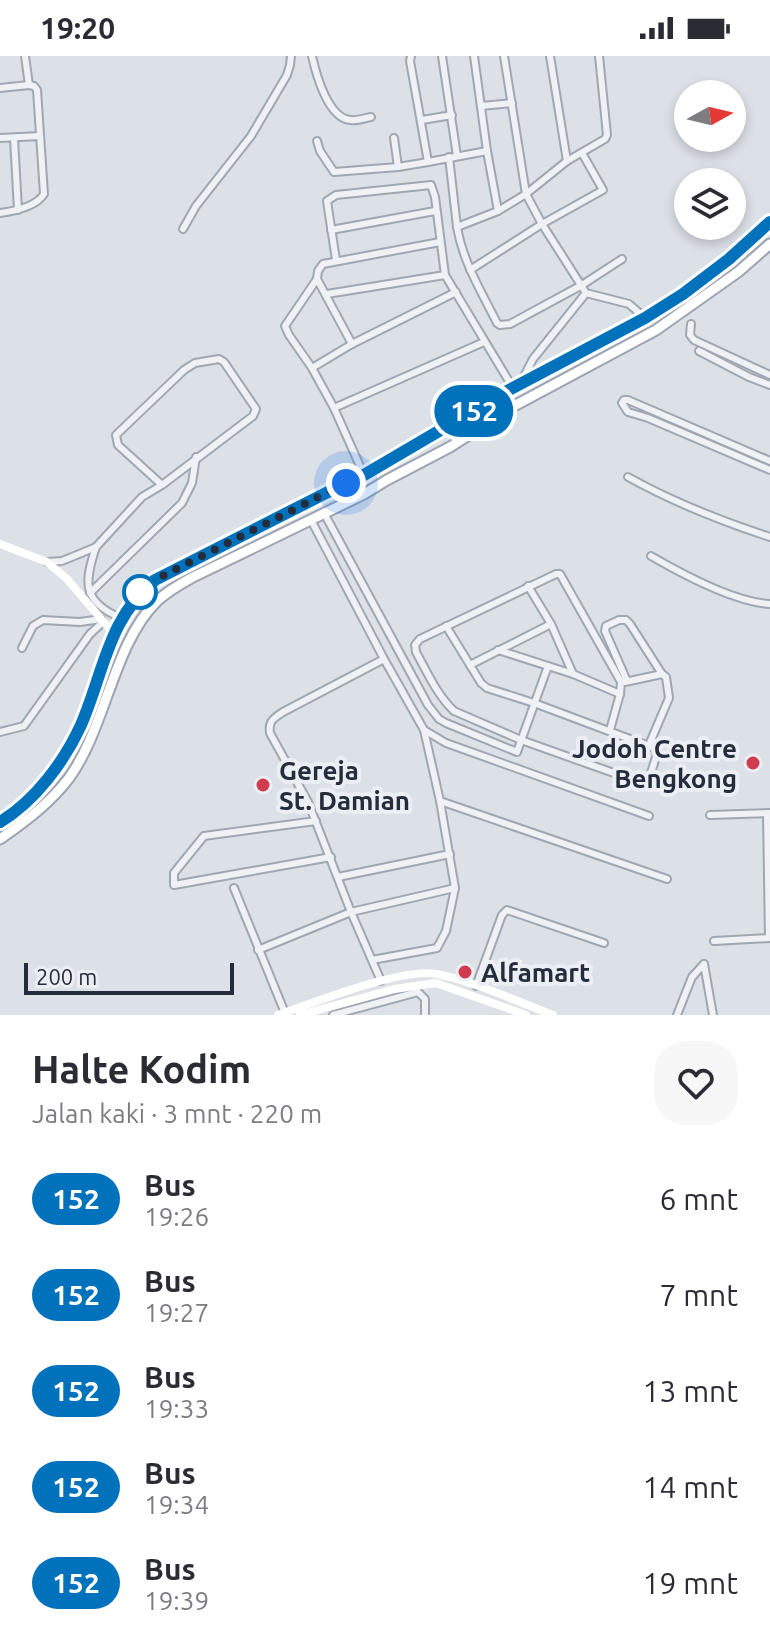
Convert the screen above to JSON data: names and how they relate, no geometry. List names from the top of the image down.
{
  "places": ["Jodoh Centre Bengkong", "Gereja St. Damian", "Alfamart"],
  "lines": ["bus line 152"],
  "scale_bar": "200 m",
  "north": "right",
  "page": {
    "status": "19:20",
    "on_map": "152",
    "scale": "200 m",
    "heading": ["Halte Kodim", "Jalan kaki · 3 mnt · 220 m"],
    "list": [
      {
        "mark": "152",
        "name": "Bus",
        "note": "19:26",
        "value": "6 mnt"
      },
      {
        "mark": "152",
        "name": "Bus",
        "note": "19:27",
        "value": "7 mnt"
      },
      {
        "mark": "152",
        "name": "Bus",
        "note": "19:33",
        "value": "13 mnt"
      },
      {
        "mark": "152",
        "name": "Bus",
        "note": "19:34",
        "value": "14 mnt"
      },
      {
        "mark": "152",
        "name": "Bus",
        "note": "19:39",
        "value": "19 mnt"
      }
    ]
  }
}
